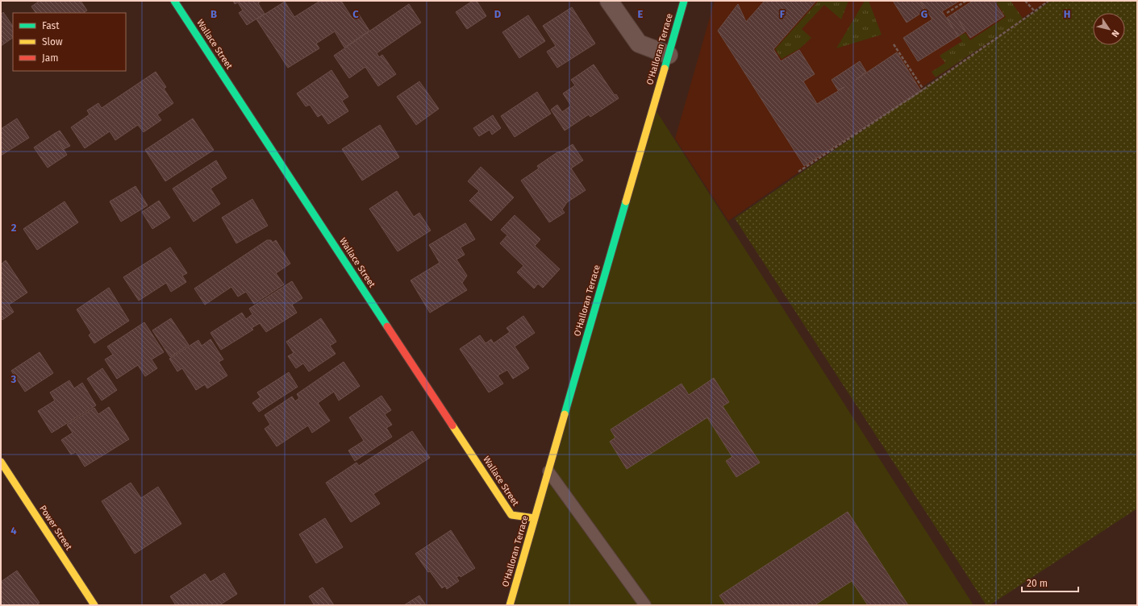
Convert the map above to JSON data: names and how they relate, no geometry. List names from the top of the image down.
{
  "streets": {
    "street": ["Wallace Street", "O'Halloran Terrace", "Power Street"]
  },
  "crossings": [
    ["Wallace Street", "O'Halloran Terrace"]
  ],
  "legend": ["Fast", "Slow", "Jam"],
  "scale_bar": "20 m",
  "north": "bottom right",
  "grid": {
    "columns": [
      "B",
      "C",
      "D",
      "E",
      "F",
      "G",
      "H"
    ],
    "rows": ["2", "3", "4"]
  }
}
